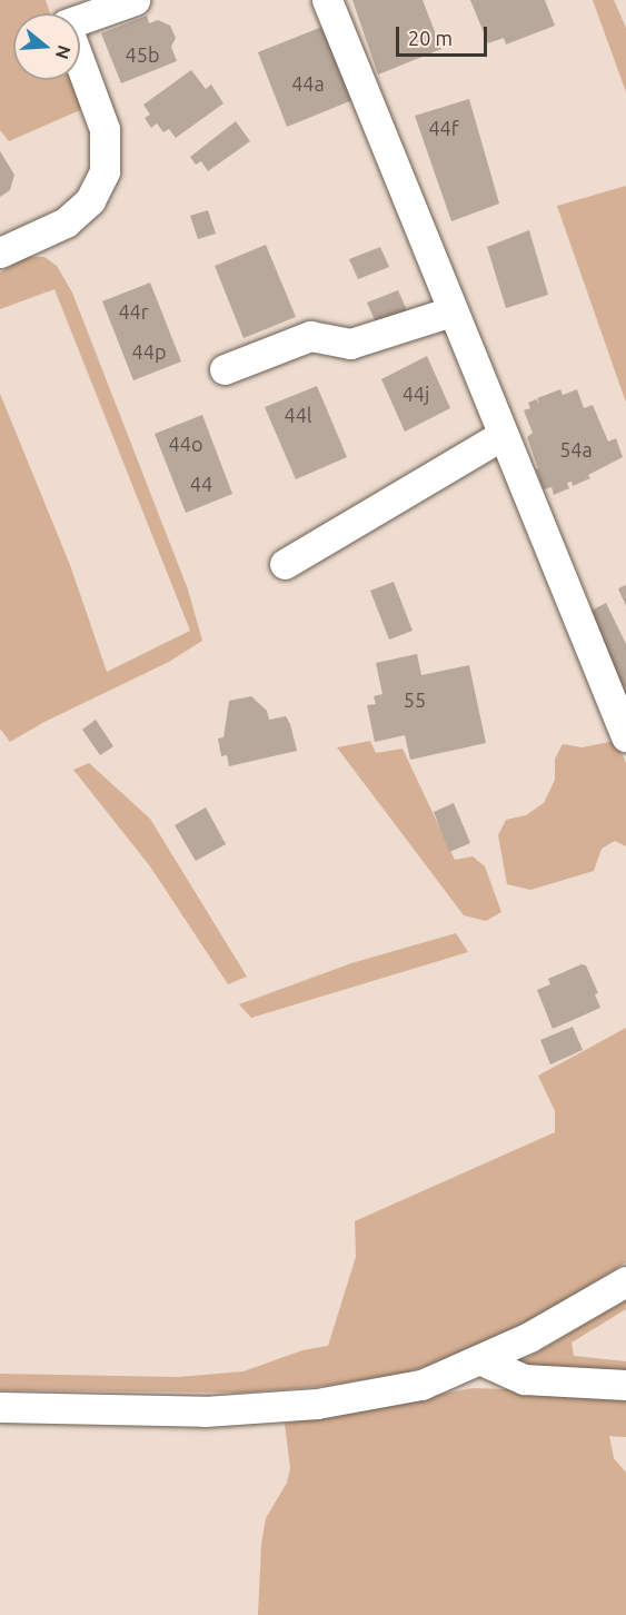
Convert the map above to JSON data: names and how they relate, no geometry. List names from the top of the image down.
{
  "house_numbers": [
    "45b",
    "44a",
    "44f",
    "44r",
    "44p",
    "44j",
    "44l",
    "44o",
    "54a",
    "44",
    "55"
  ],
  "scale_bar": "20 m",
  "north": "right"
}
